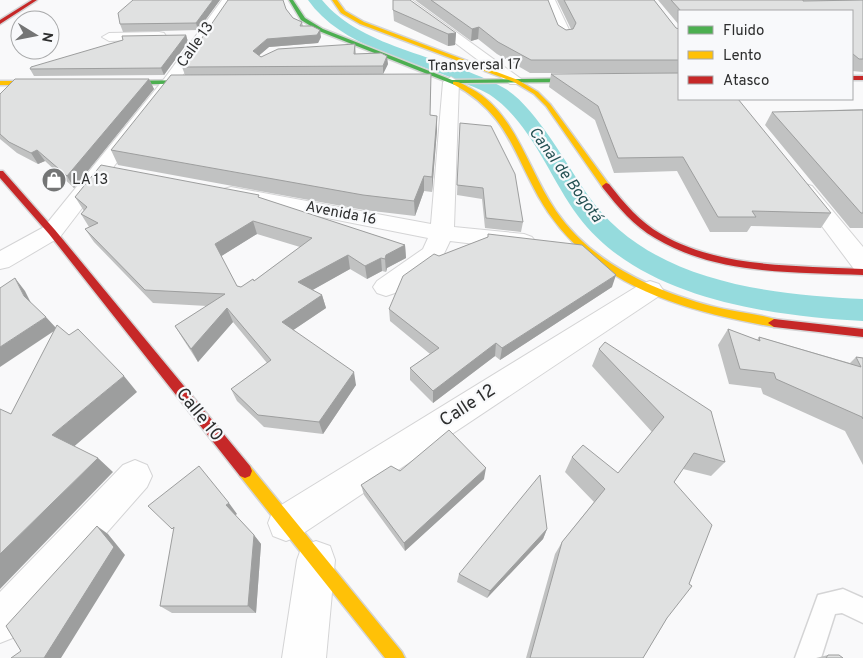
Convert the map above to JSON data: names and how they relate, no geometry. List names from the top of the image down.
{
  "streets": {
    "main road": ["Transversal 17", "Calle 10"],
    "street": ["Calle 13", "Avenida 16", "Calle 12"]
  },
  "crossings": [
    ["Calle 13", "Calle 10"],
    ["Calle 12", "Calle 10"]
  ],
  "water": ["Canal de Bogotá"],
  "places": {
    "shop": ["LA 13"]
  },
  "legend": ["Fluido", "Lento", "Atasco"],
  "north": "right"
}
